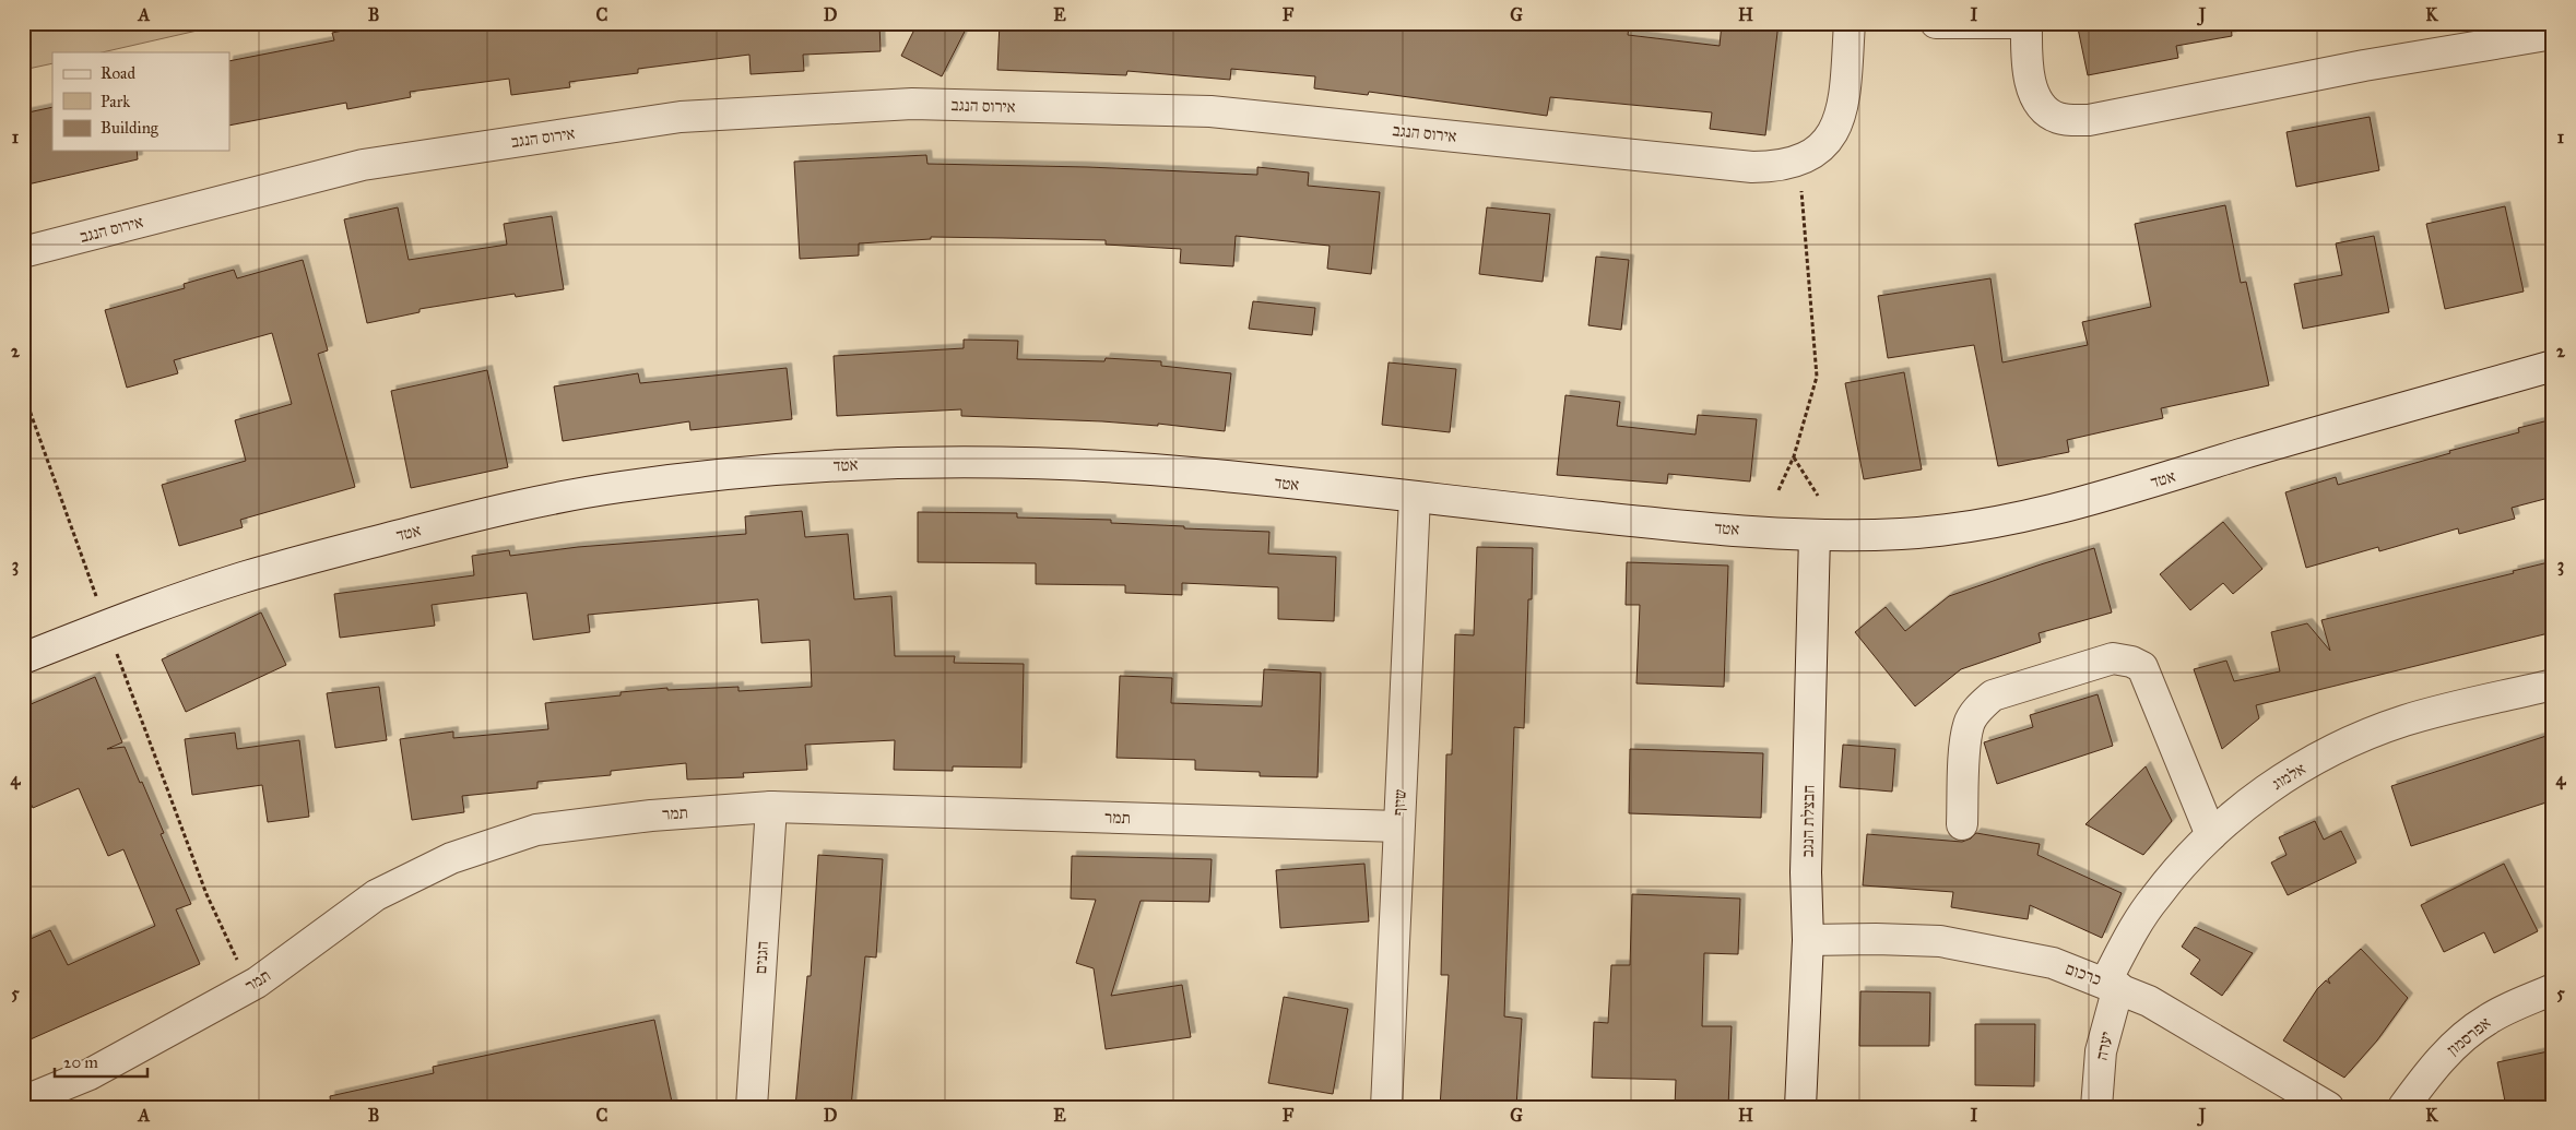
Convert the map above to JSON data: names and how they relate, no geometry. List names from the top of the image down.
{
  "streets": {
    "street": [
      "אירוס הנגב",
      "אטד",
      "אלמוג",
      "שיזף",
      "תמר",
      "חבצלת הנגב",
      "הגנים",
      "כרכום",
      "אפרסמון",
      "יערה"
    ]
  },
  "crossings": [
    ["אטד", "שיזף"],
    ["אטד", "חבצלת הנגב"],
    ["אלמוג", "כרכום"],
    ["אלמוג", "יערה"],
    ["שיזף", "תמר"],
    ["תמר", "הגנים"],
    ["חבצלת הנגב", "כרכום"],
    ["כרכום", "יערה"]
  ],
  "legend": ["Road", "Park", "Building"],
  "scale_bar": "20 m",
  "grid": {
    "columns": [
      "A",
      "B",
      "C",
      "D",
      "E",
      "F",
      "G",
      "H",
      "I",
      "J",
      "K"
    ],
    "rows": [
      "1",
      "2",
      "3",
      "4",
      "5"
    ]
  }
}
